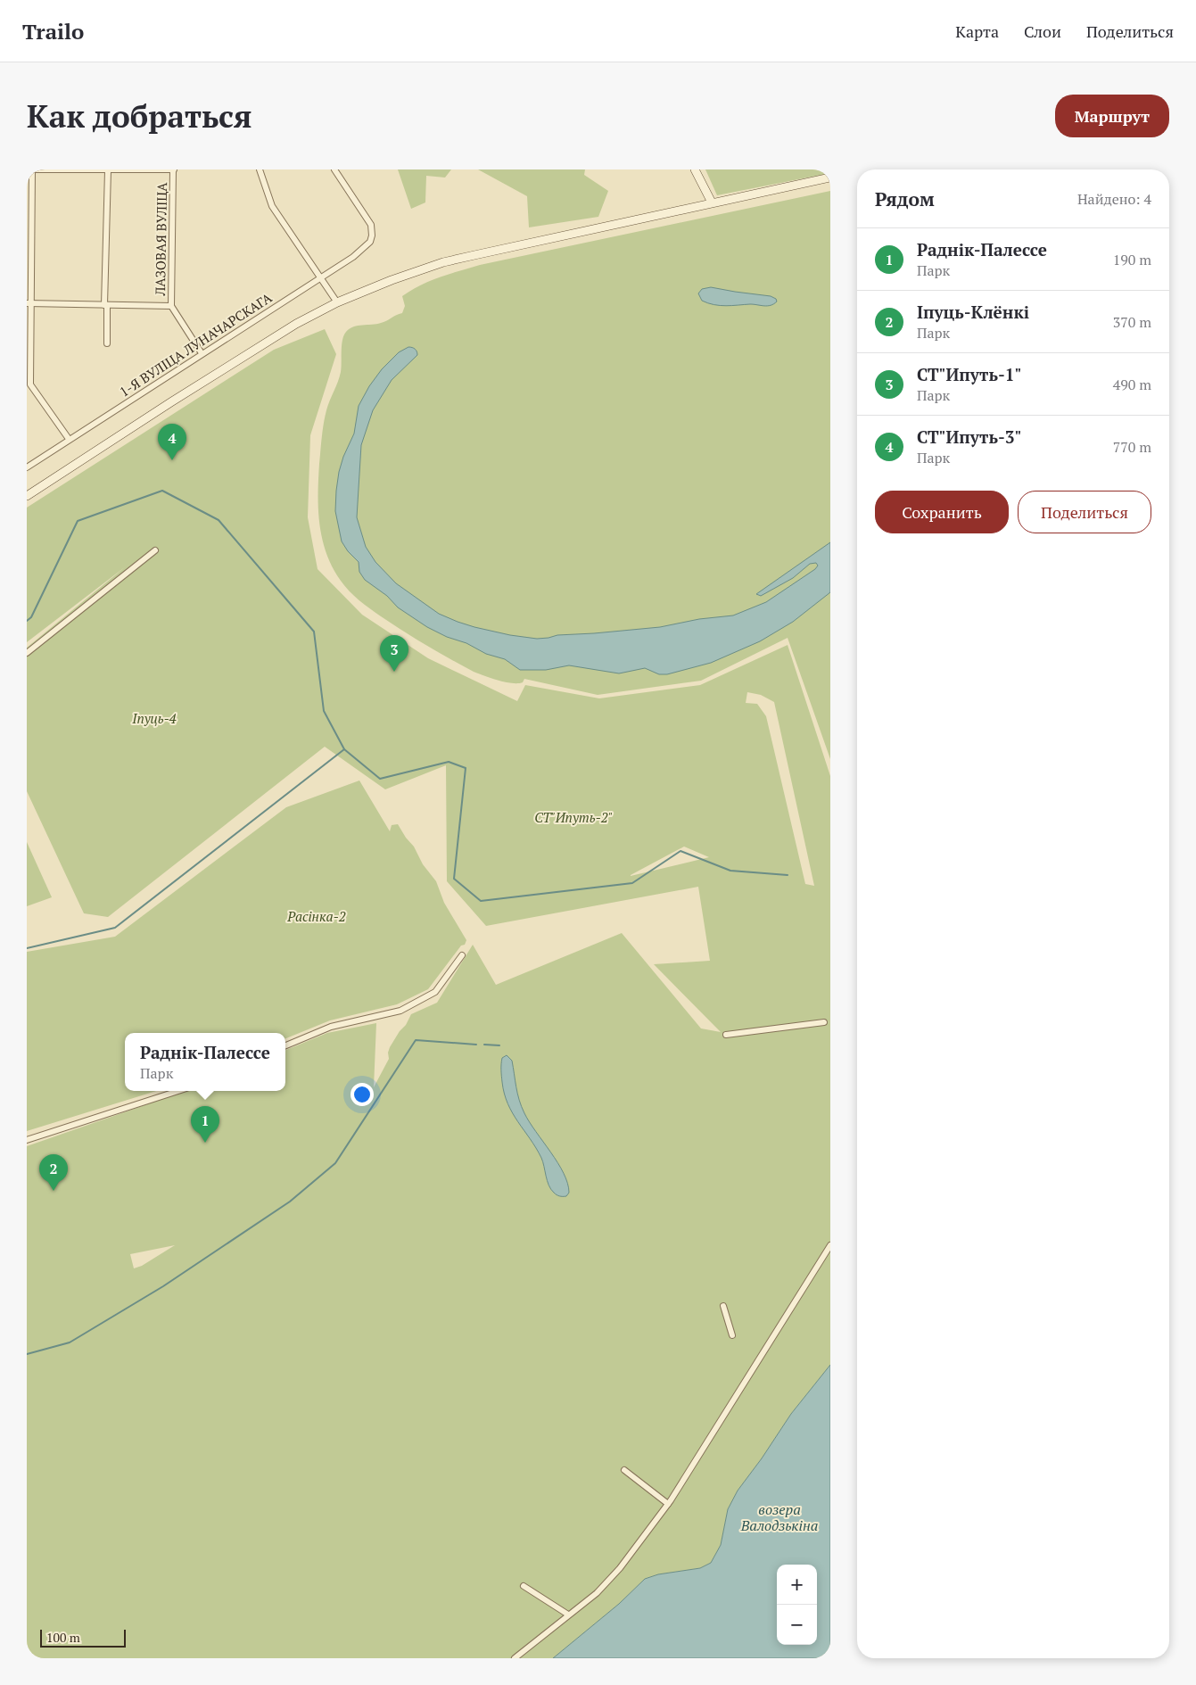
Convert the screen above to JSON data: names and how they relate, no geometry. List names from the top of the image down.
{
  "streets": {
    "street": ["ЛАЗОВАЯ ВУЛІЦА", "1-Я ВУЛІЦА ЛУНАЧАРСКАГА"]
  },
  "crossings": [
    ["ЛАЗОВАЯ ВУЛІЦА", "1-Я ВУЛІЦА ЛУНАЧАРСКАГА"]
  ],
  "water": ["возера Валодзькіна"],
  "parks": ["Іпуць-4", "СТ\"Ипуть-2\"", "Расінка-2"],
  "scale_bar": "100 m",
  "page": {
    "header": "Trailo",
    "nav": ["Карта", "Слои", "Поделиться"],
    "buttons": [
      "Маршрут",
      ["Сохранить", "Поделиться"]
    ],
    "title": "Как добраться",
    "heading": ["Рядом", "Найдено: 4"],
    "list": [
      {
        "mark": "1",
        "name": "Раднік-Палессе",
        "note": "Парк",
        "value": "190 m"
      },
      {
        "mark": "2",
        "name": "Іпуць-Клёнкі",
        "note": "Парк",
        "value": "370 m"
      },
      {
        "mark": "3",
        "name": "СТ\"Ипуть-1\"",
        "note": "Парк",
        "value": "490 m"
      },
      {
        "mark": "4",
        "name": "СТ\"Ипуть-3\"",
        "note": "Парк",
        "value": "770 m"
      }
    ],
    "pins": [
      "4",
      "3",
      "1",
      "2"
    ],
    "popup": ["Раднік-Палессе", "Парк"],
    "map_buttons": ["+", "−"],
    "scale": "100 m"
  }
}
